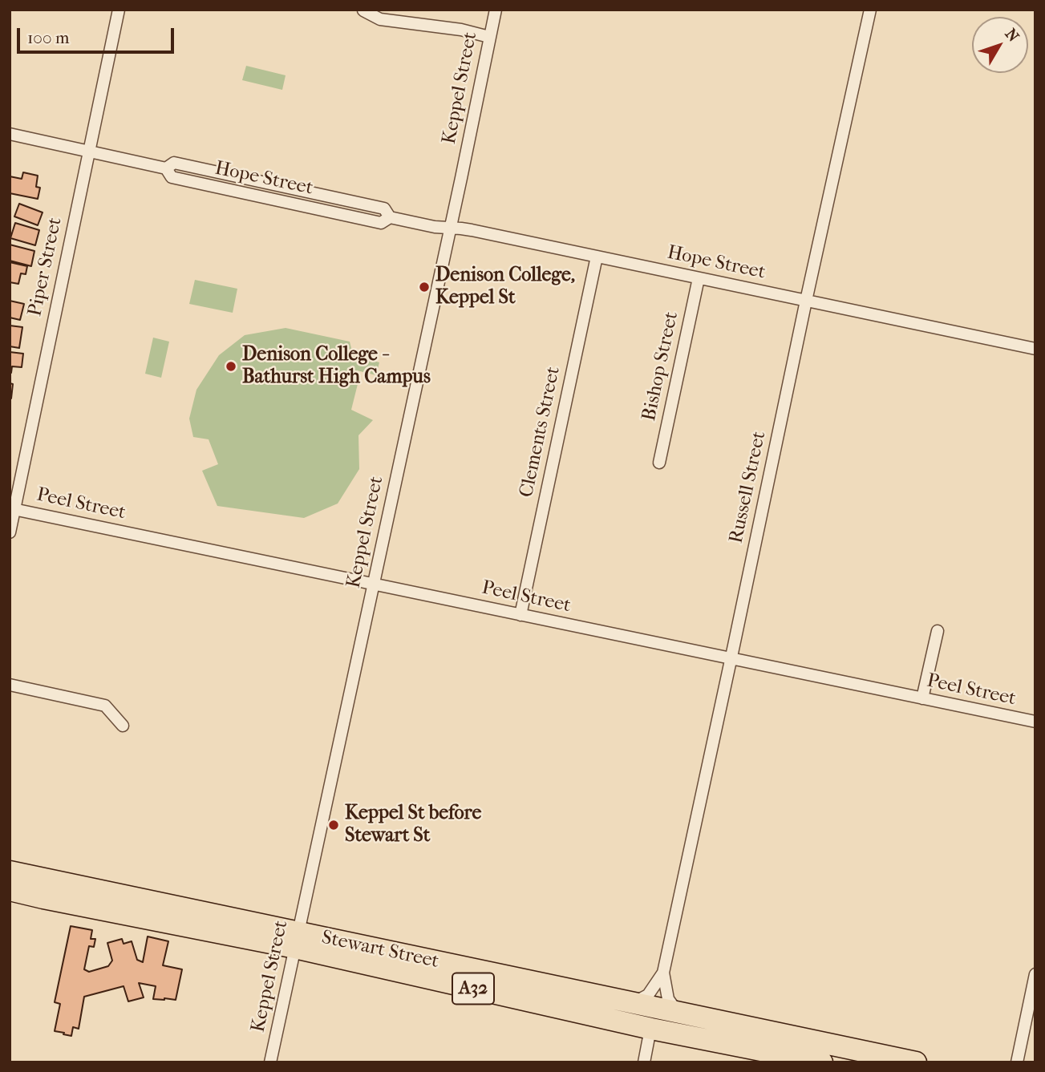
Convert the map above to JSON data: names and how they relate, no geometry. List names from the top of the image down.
{
  "streets": {
    "highway": ["Stewart Street", "A32"],
    "street": [
      "Keppel Street",
      "Hope Street",
      "Piper Street",
      "Bishop Street",
      "Clements Street",
      "Russell Street",
      "Peel Street"
    ]
  },
  "crossings": [
    ["Keppel Street", "Hope Street"],
    ["Keppel Street", "Peel Street"],
    ["Keppel Street", "Stewart Street"],
    ["Hope Street", "Piper Street"],
    ["Hope Street", "Bishop Street"],
    ["Hope Street", "Clements Street"],
    ["Hope Street", "Russell Street"],
    ["Piper Street", "Peel Street"],
    ["Clements Street", "Peel Street"],
    ["Russell Street", "Peel Street"],
    ["Russell Street", "Stewart Street"]
  ],
  "places": ["Denison College, Keppel St", "Denison College - Bathurst High Campus", "Keppel St before Stewart St"],
  "scale_bar": "100 m",
  "north": "top right"
}
